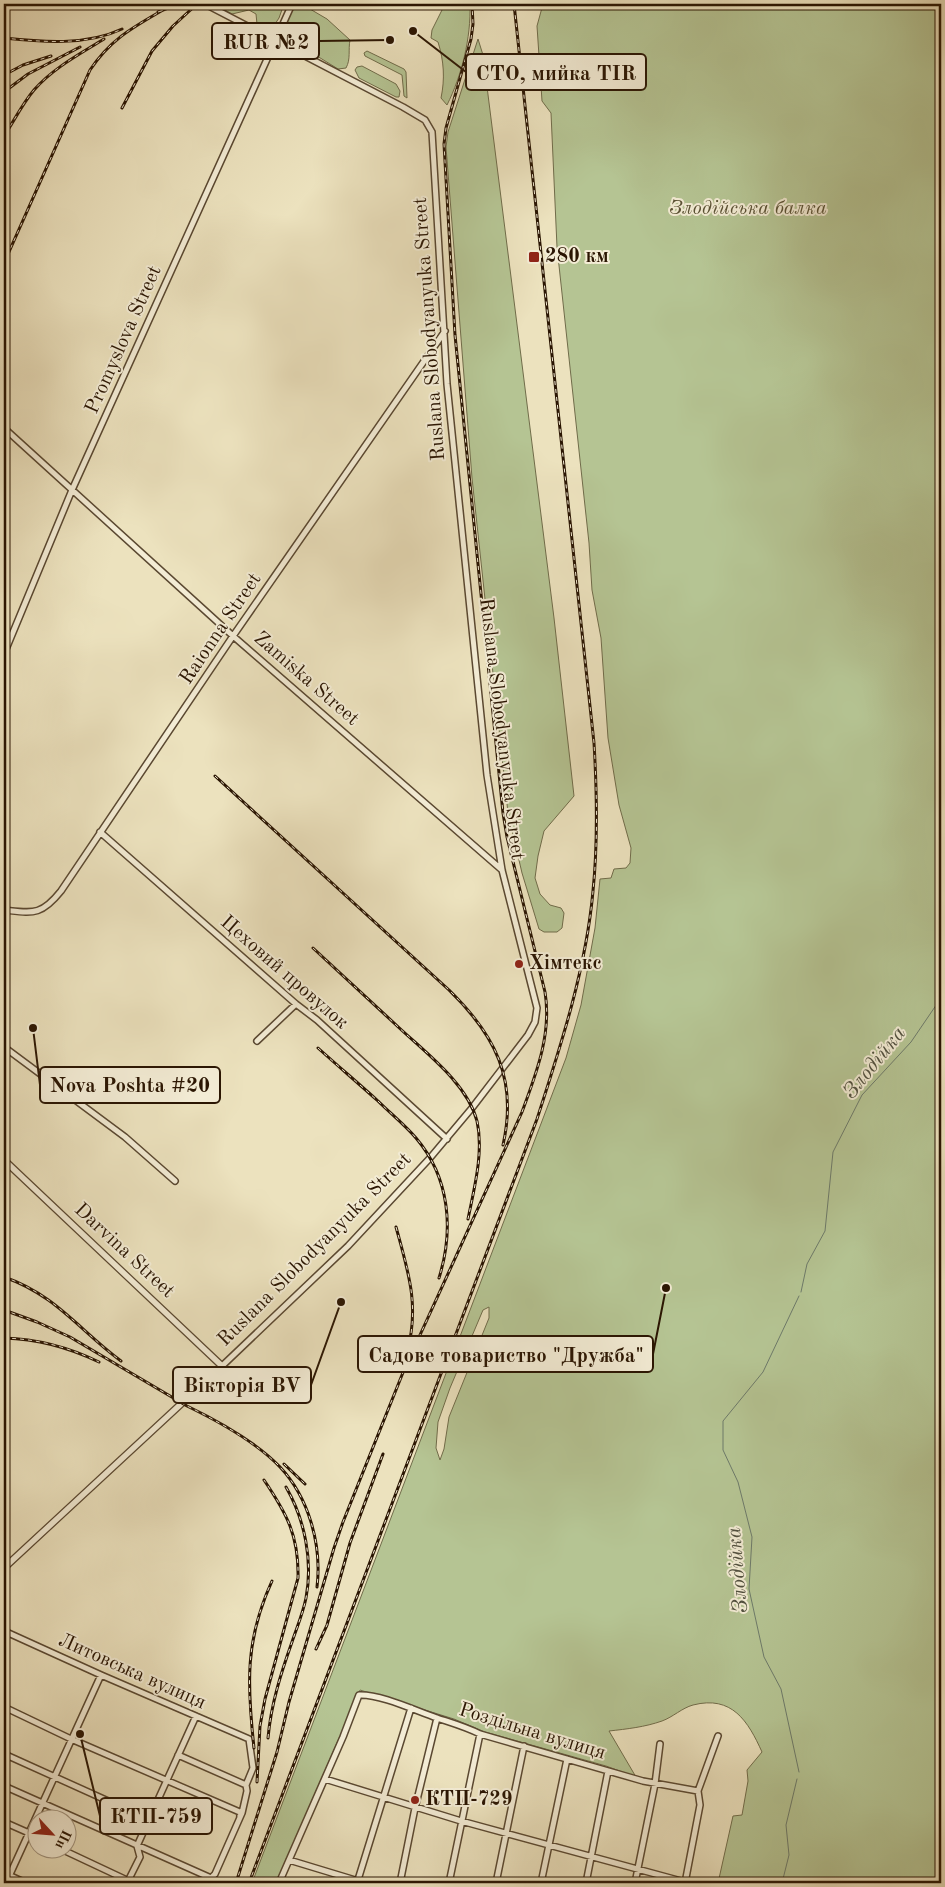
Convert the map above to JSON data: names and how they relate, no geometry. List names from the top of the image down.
{
  "streets": {
    "street": [
      "Ruslana Slobodyanyuka Street",
      "Promyslova Street",
      "Raionna Street",
      "Zamiska Street",
      "Цеховий провулок",
      "Darvina Street",
      "Литовська вулиця",
      "Роздільна вулиця"
    ]
  },
  "crossings": [
    ["Ruslana Slobodyanyuka Street", "Promyslova Street"],
    ["Ruslana Slobodyanyuka Street", "Raionna Street"],
    ["Ruslana Slobodyanyuka Street", "Zamiska Street"],
    ["Ruslana Slobodyanyuka Street", "Цеховий провулок"],
    ["Ruslana Slobodyanyuka Street", "Darvina Street"],
    ["Promyslova Street", "Zamiska Street"],
    ["Raionna Street", "Zamiska Street"],
    ["Raionna Street", "Цеховий провулок"]
  ],
  "water": ["Злодійка"],
  "parks": ["Злодійська балка"],
  "places": {
    "other": [
      "СТО, мийка TIR",
      "RUR №2",
      "Хімтекс",
      "Nova Poshta #20",
      "Садове товариство \"Дружба\"",
      "Вікторія BV",
      "КТП-759",
      "КТП-729"
    ],
    "transit": ["280 км"]
  },
  "north": "bottom right"
}
